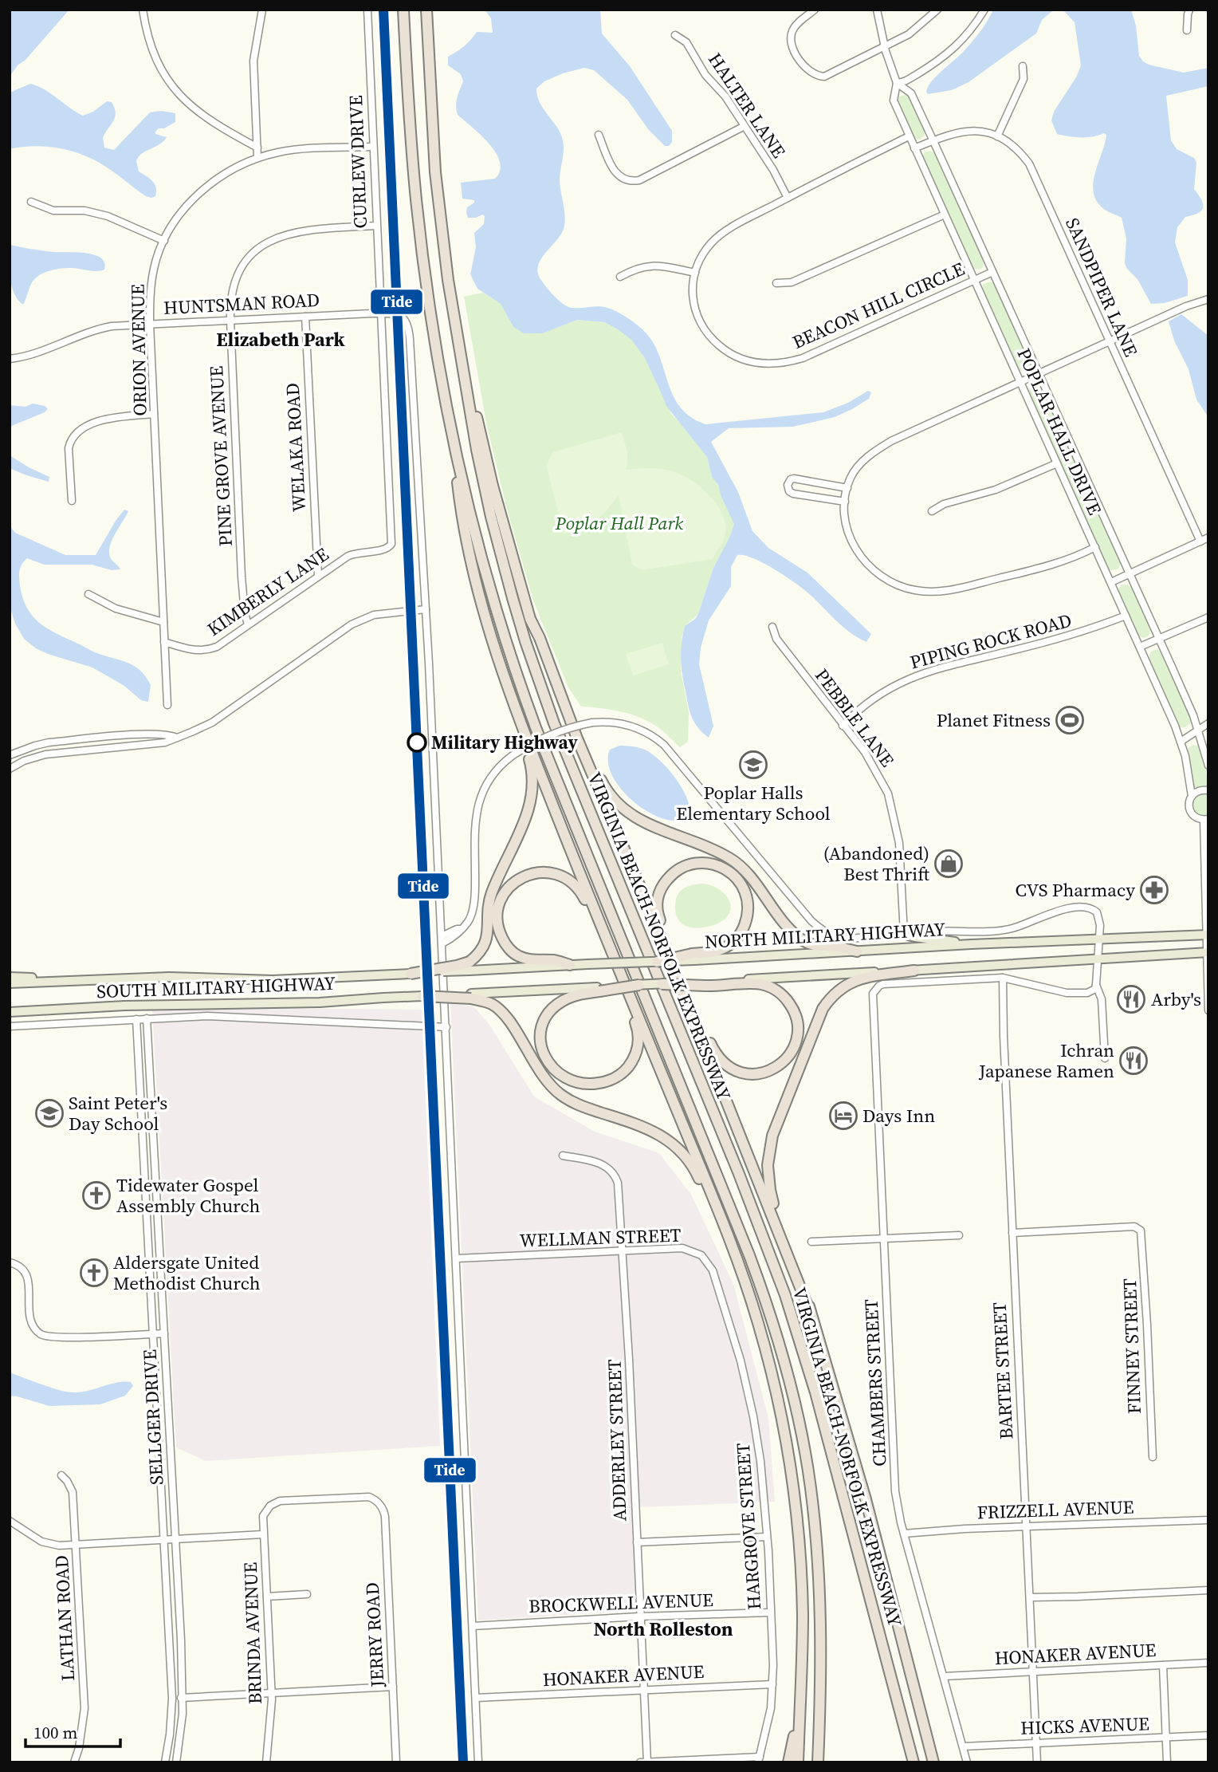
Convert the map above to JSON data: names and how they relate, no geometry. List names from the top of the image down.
{
  "streets": {
    "highway": ["VIRGINIA BEACH-NORFOLK EXPRESSWAY"],
    "main road": ["NORTH MILITARY HIGHWAY", "SOUTH MILITARY HIGHWAY"],
    "street": [
      "HALTER LANE",
      "CURLEW DRIVE",
      "SANDPIPER LANE",
      "HUNTSMAN ROAD",
      "BEACON HILL CIRCLE",
      "ORION AVENUE",
      "POPLAR HALL DRIVE",
      "WELAKA ROAD",
      "PINE GROVE AVENUE",
      "KIMBERLY LANE",
      "PIPING ROCK ROAD",
      "PEBBLE LANE",
      "WELLMAN STREET",
      "FINNEY STREET",
      "BARTEE STREET",
      "CHAMBERS STREET",
      "SELLGER DRIVE",
      "ADDERLEY STREET",
      "FRIZZELL AVENUE",
      "HARGROVE STREET",
      "BROCKWELL AVENUE",
      "LATHAN ROAD",
      "BRINDA AVENUE",
      "JERRY ROAD",
      "HONAKER AVENUE",
      "HICKS AVENUE"
    ]
  },
  "crossings": [
    ["HALTER LANE", "BEACON HILL CIRCLE"],
    ["CURLEW DRIVE", "HUNTSMAN ROAD"],
    ["CURLEW DRIVE", "ORION AVENUE"],
    ["CURLEW DRIVE", "PINE GROVE AVENUE"],
    ["CURLEW DRIVE", "KIMBERLY LANE"],
    ["SANDPIPER LANE", "POPLAR HALL DRIVE"],
    ["HUNTSMAN ROAD", "ORION AVENUE"],
    ["HUNTSMAN ROAD", "WELAKA ROAD"],
    ["HUNTSMAN ROAD", "PINE GROVE AVENUE"],
    ["BEACON HILL CIRCLE", "POPLAR HALL DRIVE"],
    ["ORION AVENUE", "KIMBERLY LANE"],
    ["POPLAR HALL DRIVE", "PIPING ROCK ROAD"],
    ["WELAKA ROAD", "KIMBERLY LANE"],
    ["PINE GROVE AVENUE", "KIMBERLY LANE"],
    ["PIPING ROCK ROAD", "PEBBLE LANE"],
    ["WELLMAN STREET", "ADDERLEY STREET"],
    ["WELLMAN STREET", "HARGROVE STREET"],
    ["FINNEY STREET", "BARTEE STREET"],
    ["BARTEE STREET", "CHAMBERS STREET"],
    ["BARTEE STREET", "FRIZZELL AVENUE"],
    ["BARTEE STREET", "HONAKER AVENUE"],
    ["BARTEE STREET", "HICKS AVENUE"],
    ["CHAMBERS STREET", "FRIZZELL AVENUE"],
    ["CHAMBERS STREET", "HONAKER AVENUE"],
    ["CHAMBERS STREET", "HICKS AVENUE"],
    ["ADDERLEY STREET", "BROCKWELL AVENUE"],
    ["ADDERLEY STREET", "HONAKER AVENUE"],
    ["HARGROVE STREET", "BROCKWELL AVENUE"],
    ["HARGROVE STREET", "HONAKER AVENUE"],
    ["BRINDA AVENUE", "JERRY ROAD"]
  ],
  "districts": ["Elizabeth Park", "North Rolleston"],
  "parks": ["Poplar Hall Park"],
  "places": {
    "sports": ["Planet Fitness"],
    "other": ["Military Highway"],
    "school or university": ["Poplar Halls Elementary School", "Saint Peter's Day School"],
    "shop": ["(Abandoned) Best Thrift"],
    "pharmacy": ["CVS Pharmacy"],
    "restaurant": ["Arby's", "Ichran Japanese Ramen"],
    "hotel": ["Days Inn"],
    "church": ["Tidewater Gospel Assembly Church", "Aldersgate United Methodist Church"]
  },
  "lines": ["transit line Tide"],
  "scale_bar": "100 m"
}
